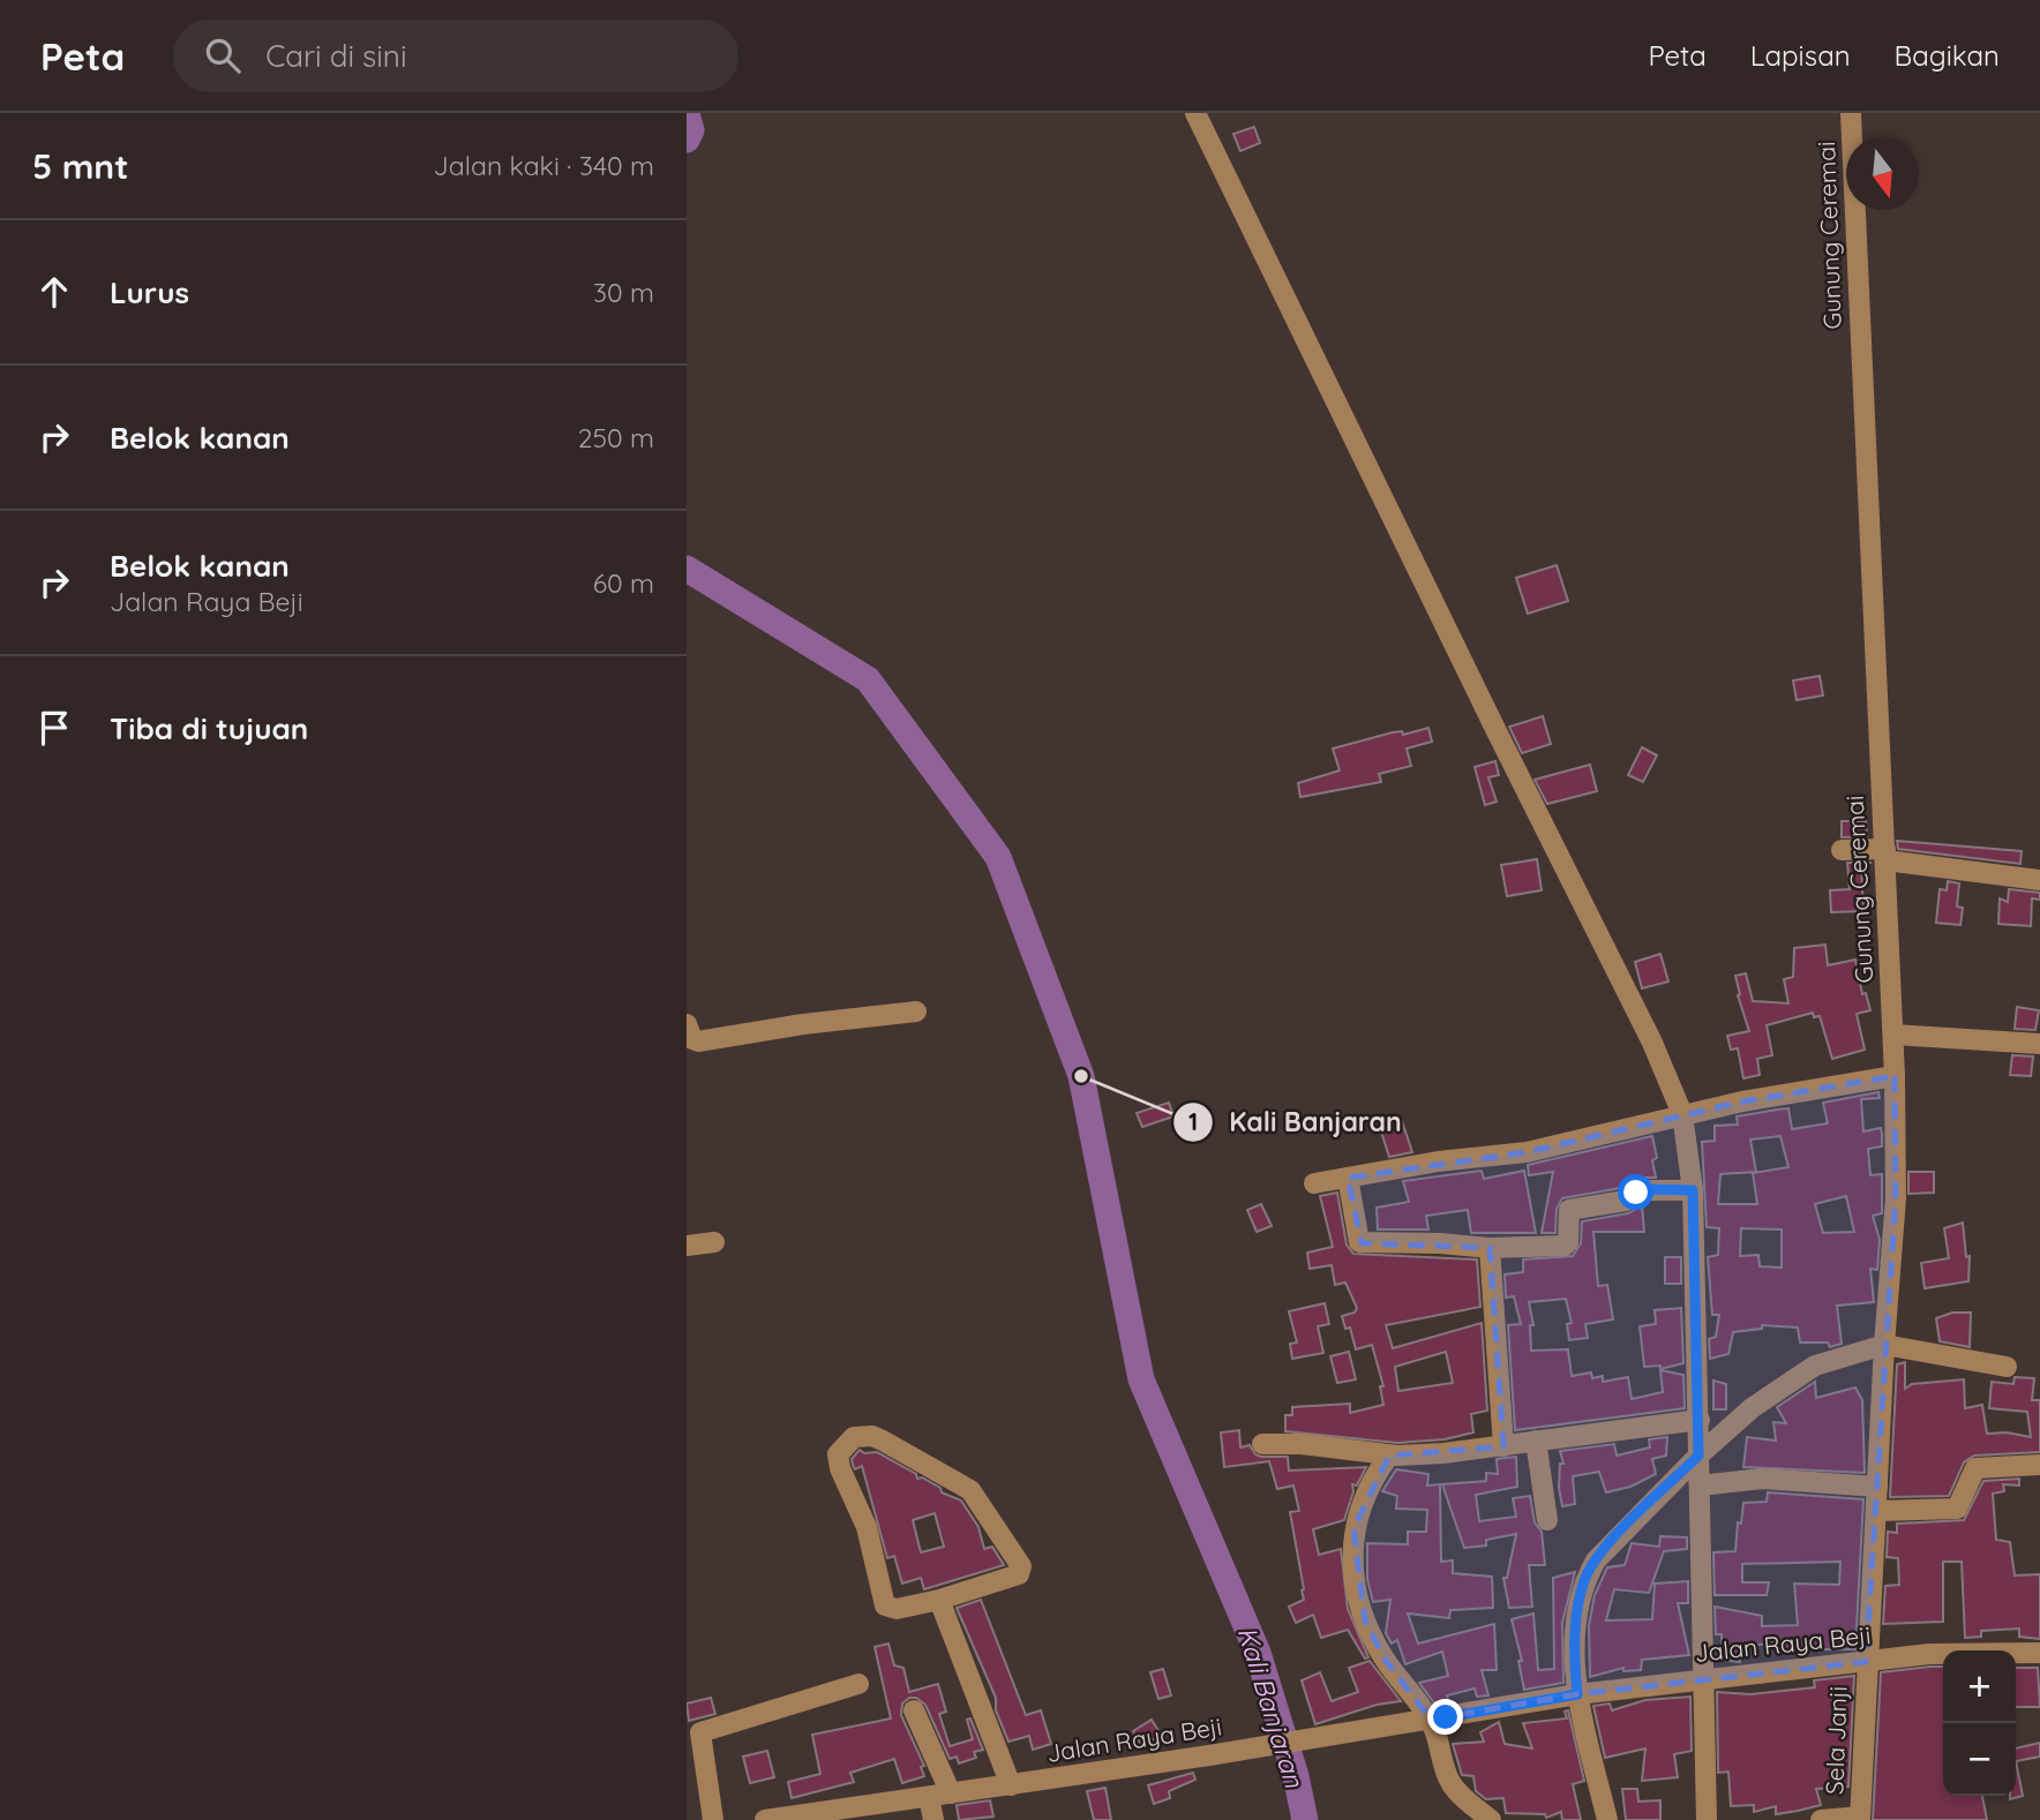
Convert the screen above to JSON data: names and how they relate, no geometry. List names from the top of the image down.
{
  "streets": {
    "street": ["Gunung Ceremai", "Jalan Raya Beji", "Sela Janji"]
  },
  "crossings": [
    ["Gunung Ceremai", "Jalan Raya Beji"],
    ["Gunung Ceremai", "Sela Janji"],
    ["Jalan Raya Beji", "Sela Janji"]
  ],
  "water": ["Kali Banjaran"],
  "places": ["Kali Banjaran"],
  "north": "bottom",
  "page": {
    "header": "Peta",
    "search": "Cari di sini",
    "nav": ["Peta", "Lapisan", "Bagikan"],
    "heading": ["5 mnt", "Jalan kaki · 340 m"],
    "list": [
      ["Lurus", "30 m"],
      ["Belok kanan", "250 m"],
      ["Belok kanan", "Jalan Raya Beji", "60 m"],
      "Tiba di tujuan"
    ],
    "map_buttons": ["+", "−"]
  }
}
